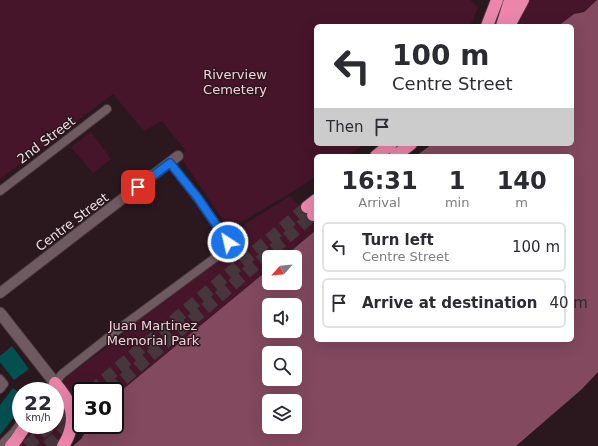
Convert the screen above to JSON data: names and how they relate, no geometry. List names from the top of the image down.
{
  "streets": {
    "street": ["2nd Street", "Centre Street"]
  },
  "parks": ["Riverview Cemetery", "Juan Martinez Memorial Park"],
  "north": "bottom left",
  "page": {
    "turn": ["100 m", "Centre Street"],
    "then": "Then",
    "eta": [
      "16:31",
      "Arrival",
      "1",
      "min",
      "140",
      "m"
    ],
    "list": [
      {
        "name": "Turn left",
        "note": "Centre Street",
        "value": "100 m"
      },
      {
        "name": "Arrive at destination",
        "value": "40 m"
      }
    ],
    "speed": "22 km/h",
    "limit": "30"
  }
}
